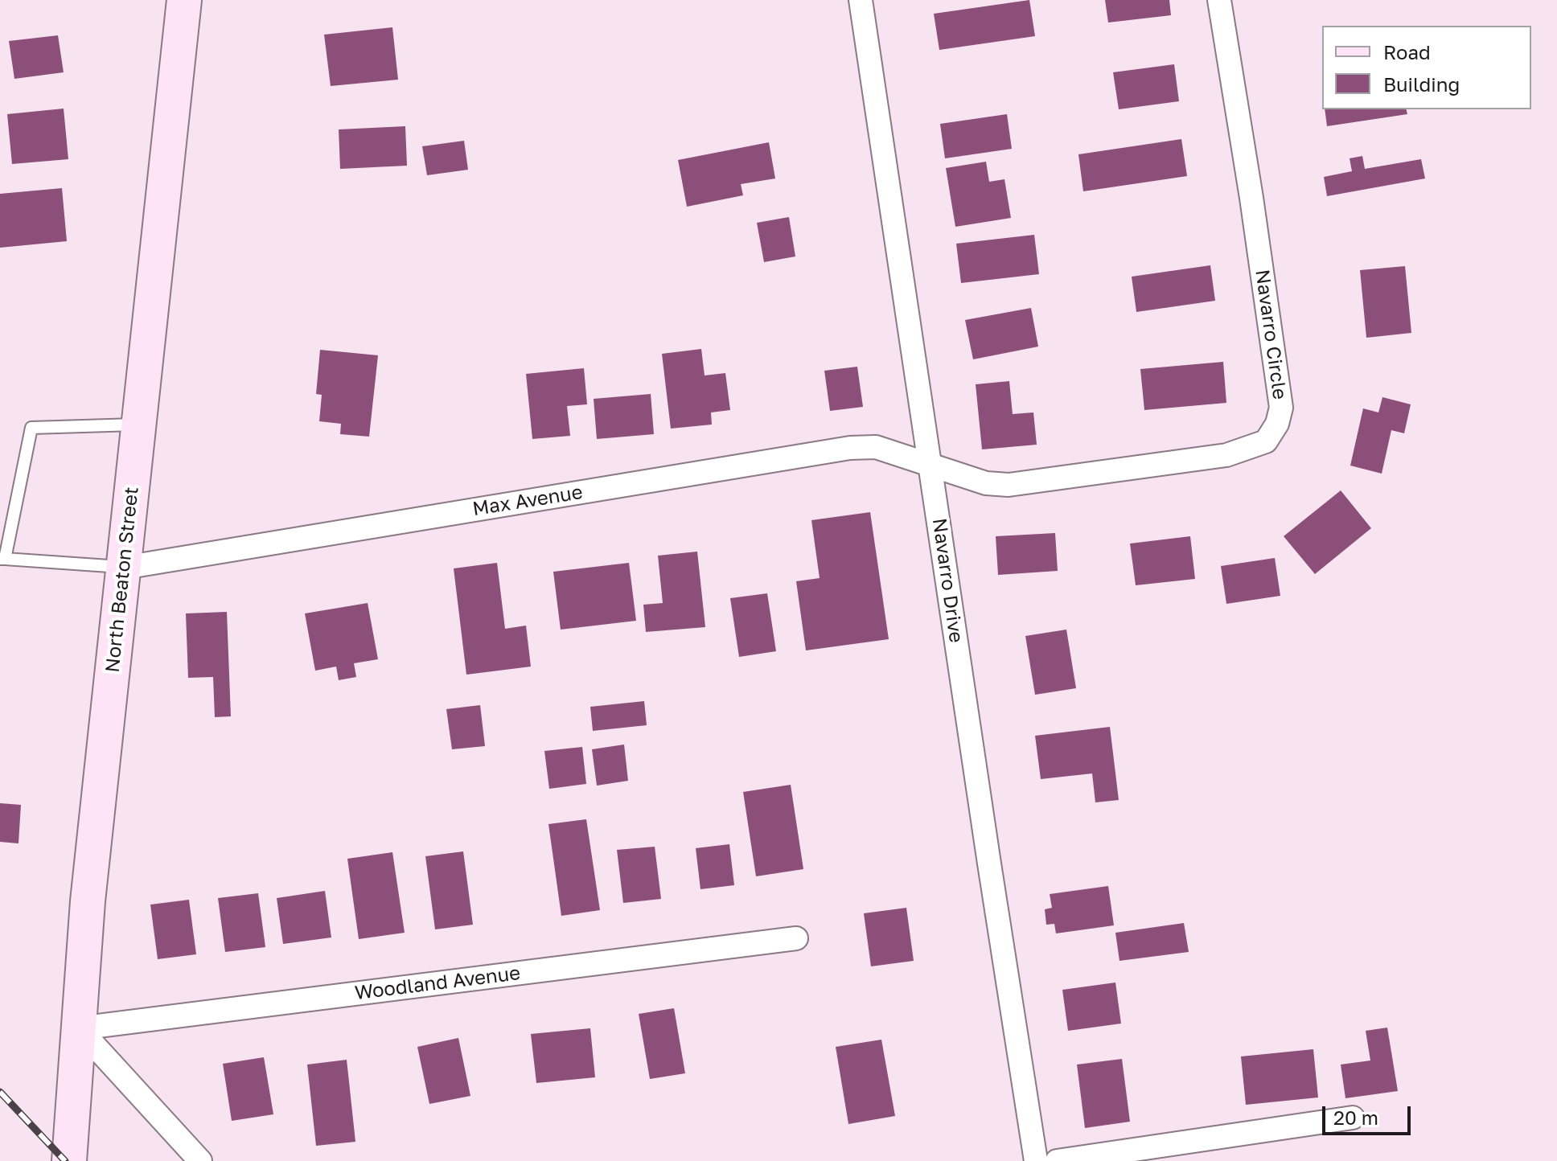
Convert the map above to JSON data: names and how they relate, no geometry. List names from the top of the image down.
{
  "streets": {
    "main road": ["North Beaton Street"],
    "street": [
      "Navarro Circle",
      "Max Avenue",
      "Navarro Drive",
      "Woodland Avenue"
    ]
  },
  "crossings": [
    ["Navarro Circle", "Max Avenue"],
    ["Navarro Circle", "Navarro Drive"],
    ["Max Avenue", "North Beaton Street"],
    ["Max Avenue", "Navarro Drive"],
    ["North Beaton Street", "Woodland Avenue"]
  ],
  "legend": ["Road", "Building"],
  "scale_bar": "20 m"
}
